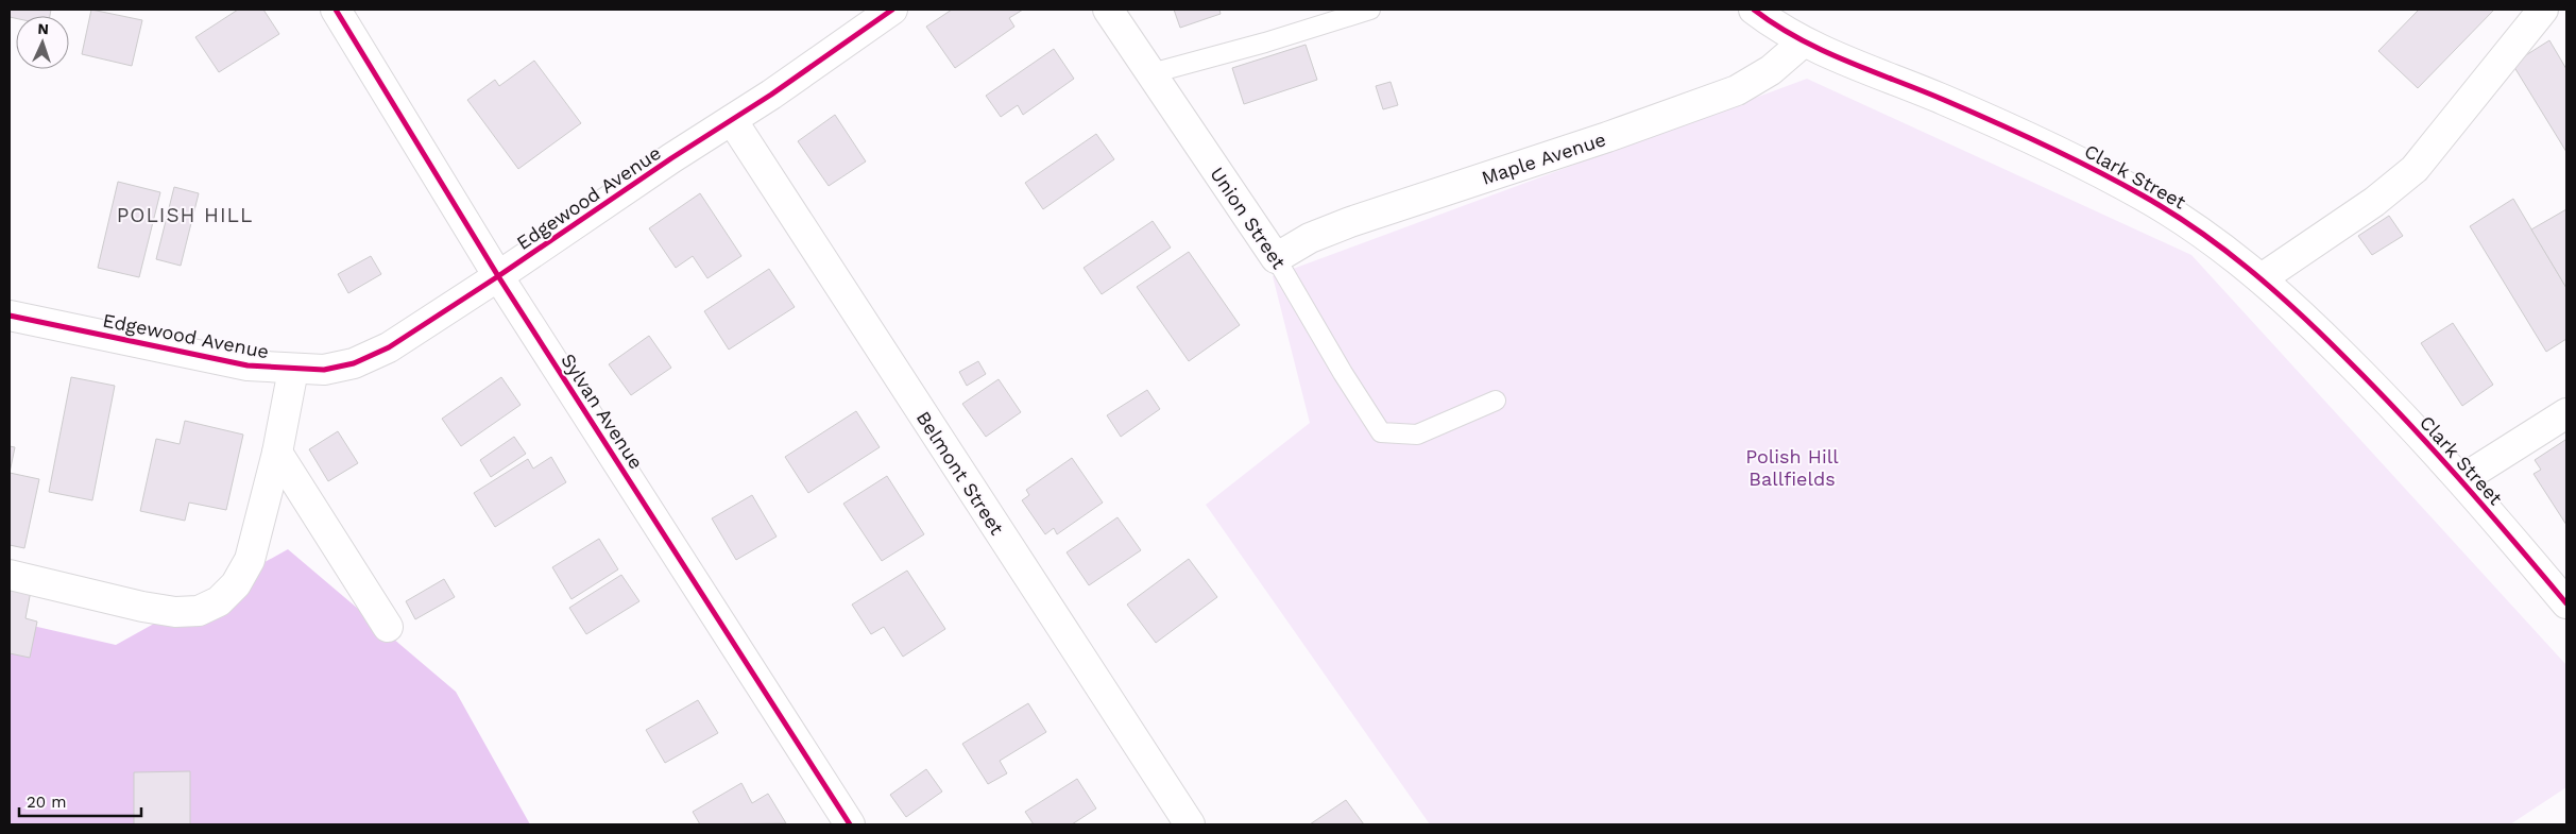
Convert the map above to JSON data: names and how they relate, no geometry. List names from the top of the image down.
{
  "streets": {
    "street": [
      "Maple Avenue",
      "Clark Street",
      "Edgewood Avenue",
      "Union Street",
      "Sylvan Avenue",
      "Belmont Street"
    ]
  },
  "crossings": [
    ["Maple Avenue", "Clark Street"],
    ["Maple Avenue", "Union Street"],
    ["Edgewood Avenue", "Sylvan Avenue"],
    ["Edgewood Avenue", "Belmont Street"]
  ],
  "districts": ["POLISH HILL"],
  "parks": ["Polish Hill Ballfields"],
  "scale_bar": "20 m",
  "north": "top"
}
